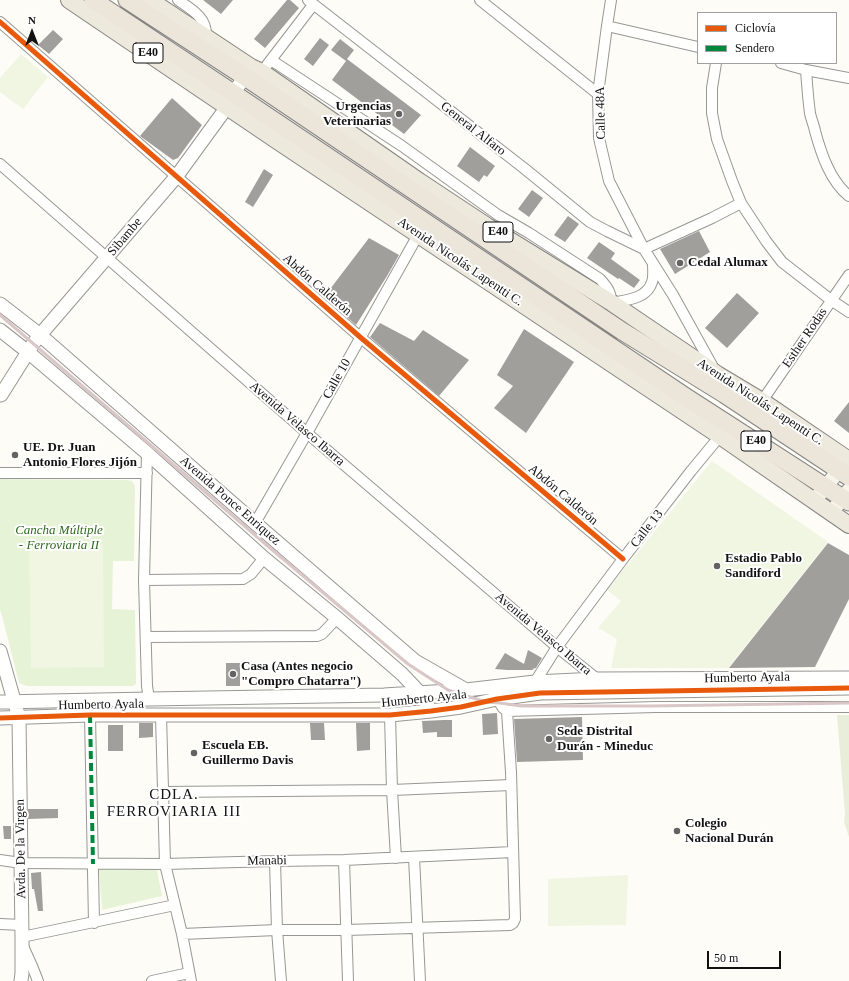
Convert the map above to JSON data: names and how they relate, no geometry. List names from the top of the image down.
{
  "streets": {
    "highway": ["E40", "Avenida Nicolás Lapentti C."],
    "street": [
      "Calle 48A",
      "General Alfaro",
      "Sibambe",
      "Abdón Calderón",
      "Esther Rodas",
      "Calle 10",
      "Avenida Velasco Ibarra",
      "Avenida Ponce Enriquez",
      "Calle 13",
      "Humberto Ayala",
      "Avda. De la Virgen",
      "Manabi"
    ]
  },
  "crossings": [
    ["Calle 48A", "General Alfaro"],
    ["Calle 48A", "Avenida Nicolás Lapentti C."],
    ["Sibambe", "Avenida Nicolás Lapentti C."],
    ["Sibambe", "Abdón Calderón"],
    ["Sibambe", "Avenida Velasco Ibarra"],
    ["Sibambe", "Avenida Ponce Enriquez"],
    ["Avenida Nicolás Lapentti C.", "Esther Rodas"],
    ["Avenida Nicolás Lapentti C.", "Calle 10"],
    ["Avenida Nicolás Lapentti C.", "Calle 13"],
    ["Abdón Calderón", "Calle 10"],
    ["Abdón Calderón", "Calle 13"],
    ["Calle 10", "Avenida Velasco Ibarra"],
    ["Calle 10", "Avenida Ponce Enriquez"],
    ["Avenida Velasco Ibarra", "Calle 13"],
    ["Avenida Velasco Ibarra", "Humberto Ayala"],
    ["Avenida Ponce Enriquez", "Humberto Ayala"],
    ["Calle 13", "Humberto Ayala"],
    ["Humberto Ayala", "Avda. De la Virgen"],
    ["Avda. De la Virgen", "Manabi"]
  ],
  "districts": ["CDLA. FERROVIARIA III"],
  "parks": ["Cancha Múltiple - Ferroviaria II"],
  "places": [
    "Urgencias Veterinarias",
    "Cedal Alumax",
    "UE. Dr. Juan Antonio Flores Jijón",
    "Estadio Pablo Sandiford",
    "Casa (Antes negocio \"Compro Chatarra\")",
    "Sede Distrital Durán - Mineduc",
    "Escuela EB. Guillermo Davis",
    "Colegio Nacional Durán"
  ],
  "legend": ["Ciclovía", "Sendero"],
  "scale_bar": "50 m",
  "north": "top"
}
